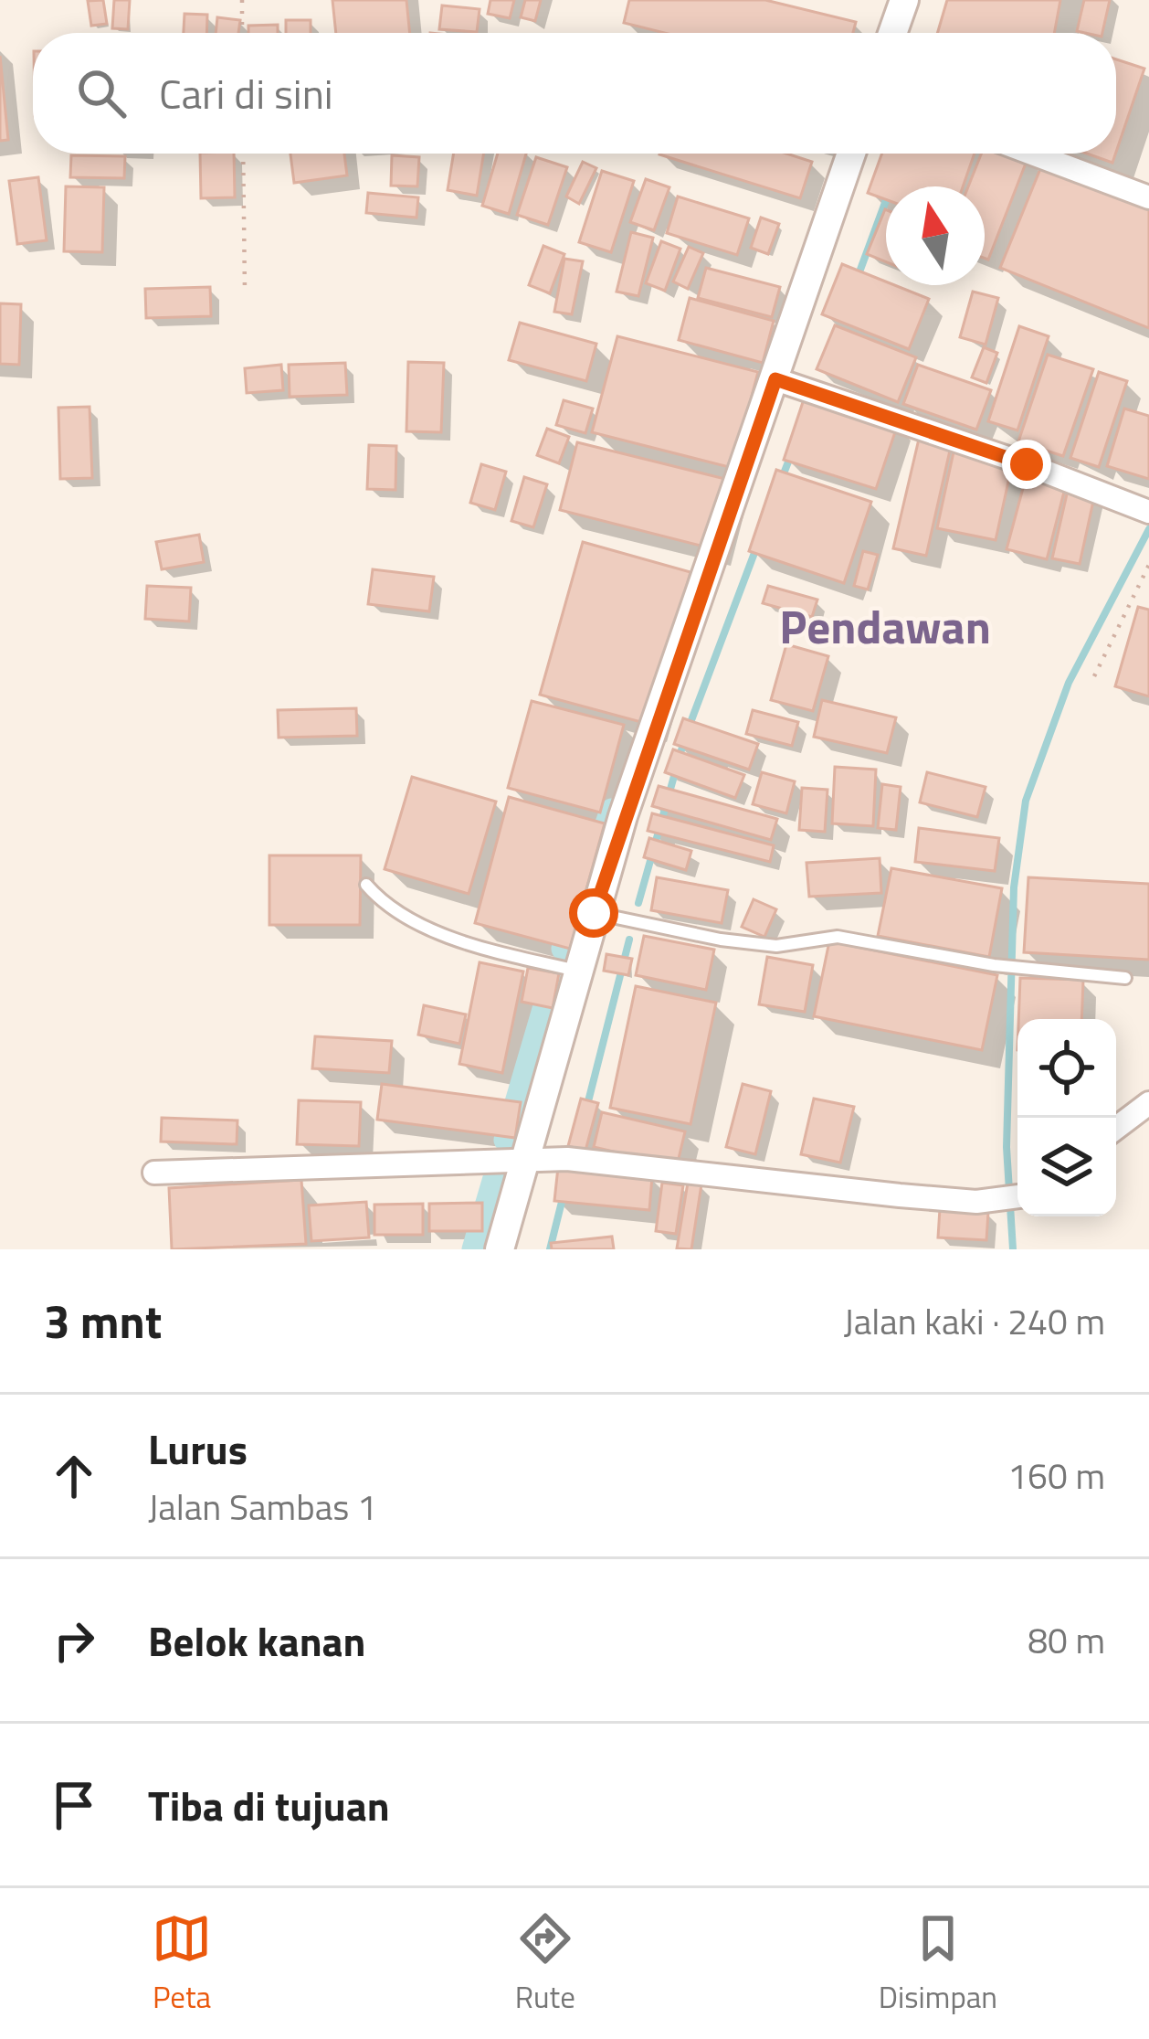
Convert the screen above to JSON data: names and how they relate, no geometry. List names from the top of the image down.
{
  "districts": ["Pendawan"],
  "north": "top",
  "page": {
    "search": "Cari di sini",
    "heading": ["3 mnt", "Jalan kaki · 240 m"],
    "list": [
      ["Lurus", "Jalan Sambas 1", "160 m"],
      ["Belok kanan", "80 m"],
      "Tiba di tujuan"
    ],
    "nav": ["Peta", "Rute", "Disimpan"]
  }
}
